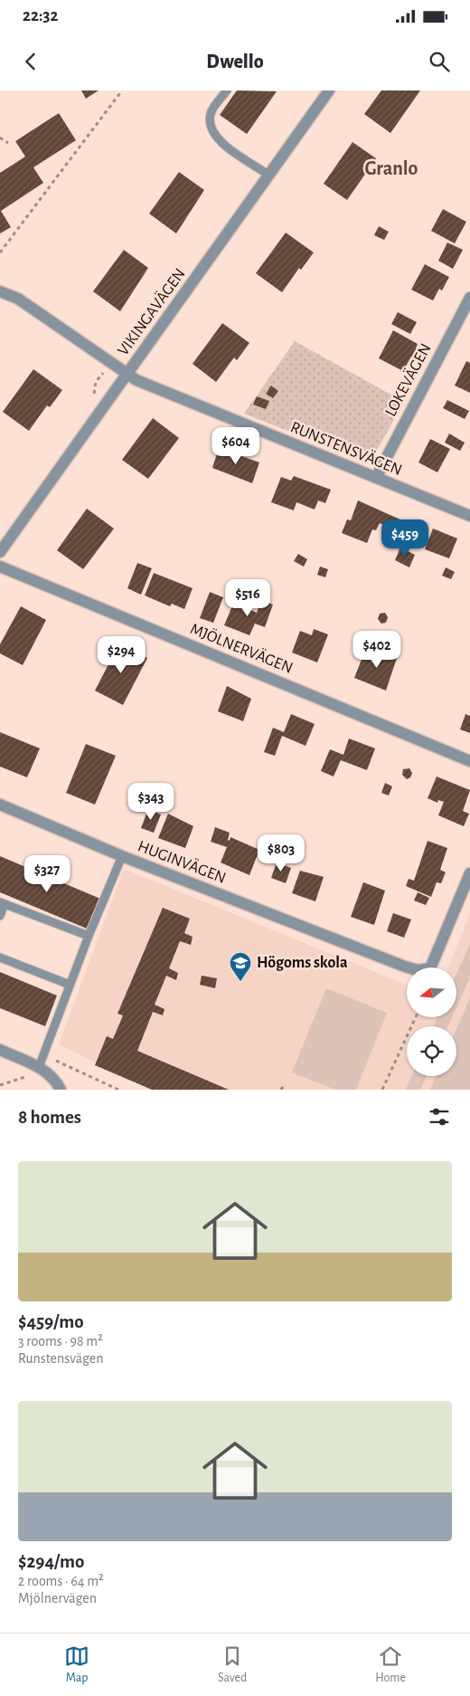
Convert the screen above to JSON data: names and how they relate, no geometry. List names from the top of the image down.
{
  "streets": {
    "street": [
      "VIKINGAVÄGEN",
      "LOKEVÄGEN",
      "RUNSTENSVÄGEN",
      "MJÖLNERVÄGEN",
      "HUGINVÄGEN"
    ]
  },
  "crossings": [
    ["VIKINGAVÄGEN", "RUNSTENSVÄGEN"],
    ["LOKEVÄGEN", "RUNSTENSVÄGEN"]
  ],
  "districts": ["Granlo"],
  "places": {
    "school or university": ["Högoms skola"]
  },
  "north": "left",
  "page": {
    "status": "22:32",
    "header": "Dwello",
    "price": [
      "$604",
      "$459",
      "$516",
      "$402",
      "$294",
      "$343",
      "$803",
      "$327"
    ],
    "heading": "8 homes",
    "list": [
      {
        "name": "$459/mo",
        "note": "3 rooms · 98 m² · Runstensvägen"
      },
      {
        "name": "$294/mo",
        "note": "2 rooms · 64 m² · Mjölnervägen"
      }
    ],
    "tabs": ["Map", "Saved", "Home"]
  }
}
